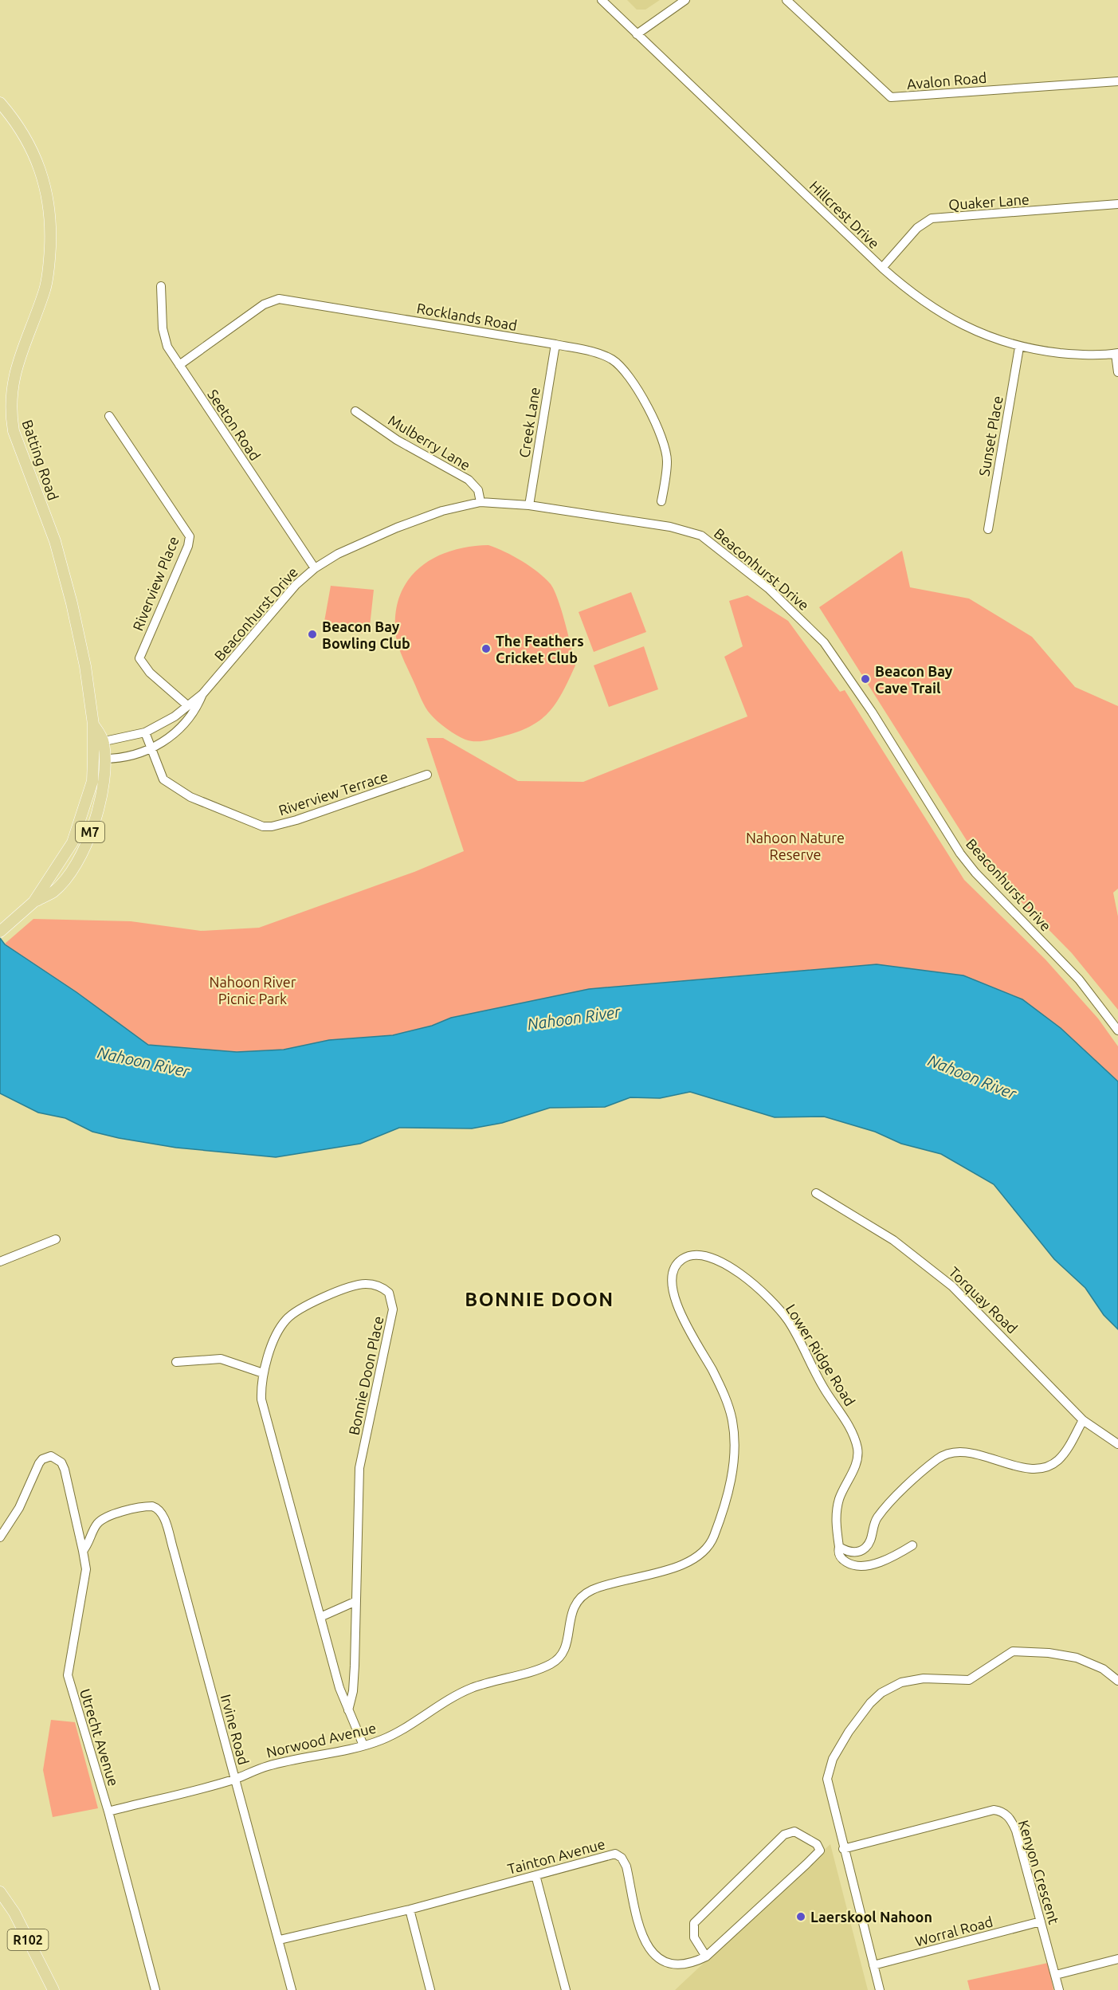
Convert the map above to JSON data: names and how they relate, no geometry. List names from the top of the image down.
{
  "streets": {
    "main road": ["Batting Road", "M7", "R102"],
    "street": [
      "Avalon Road",
      "Quaker Lane",
      "Hillcrest Drive",
      "Rocklands Road",
      "Creek Lane",
      "Seeton Road",
      "Sunset Place",
      "Mulberry Lane",
      "Beaconhurst Drive",
      "Riverview Place",
      "Riverview Terrace",
      "Torquay Road",
      "Lower Ridge Road",
      "Bonnie Doon Place",
      "Irvine Road",
      "Utrecht Avenue",
      "Norwood Avenue",
      "Tainton Avenue",
      "Kenyon Crescent",
      "Worral Road"
    ]
  },
  "crossings": [
    ["Quaker Lane", "Hillcrest Drive"],
    ["Hillcrest Drive", "Sunset Place"],
    ["Rocklands Road", "Creek Lane"],
    ["Rocklands Road", "Seeton Road"],
    ["Creek Lane", "Beaconhurst Drive"],
    ["Seeton Road", "Beaconhurst Drive"],
    ["Mulberry Lane", "Beaconhurst Drive"],
    ["Batting Road", "Beaconhurst Drive"],
    ["Beaconhurst Drive", "Riverview Place"],
    ["Beaconhurst Drive", "Riverview Terrace"],
    ["Lower Ridge Road", "Norwood Avenue"],
    ["Bonnie Doon Place", "Norwood Avenue"],
    ["Irvine Road", "Utrecht Avenue"],
    ["Irvine Road", "Norwood Avenue"],
    ["Irvine Road", "Tainton Avenue"],
    ["Utrecht Avenue", "Norwood Avenue"],
    ["Kenyon Crescent", "Worral Road"]
  ],
  "districts": ["BONNIE DOON"],
  "water": ["Nahoon River"],
  "parks": ["Nahoon Nature Reserve", "Nahoon River Picnic Park"],
  "places": [
    "Beacon Bay Bowling Club",
    "The Feathers Cricket Club",
    "Beacon Bay Cave Trail",
    "Laerskool Nahoon"
  ]
}
